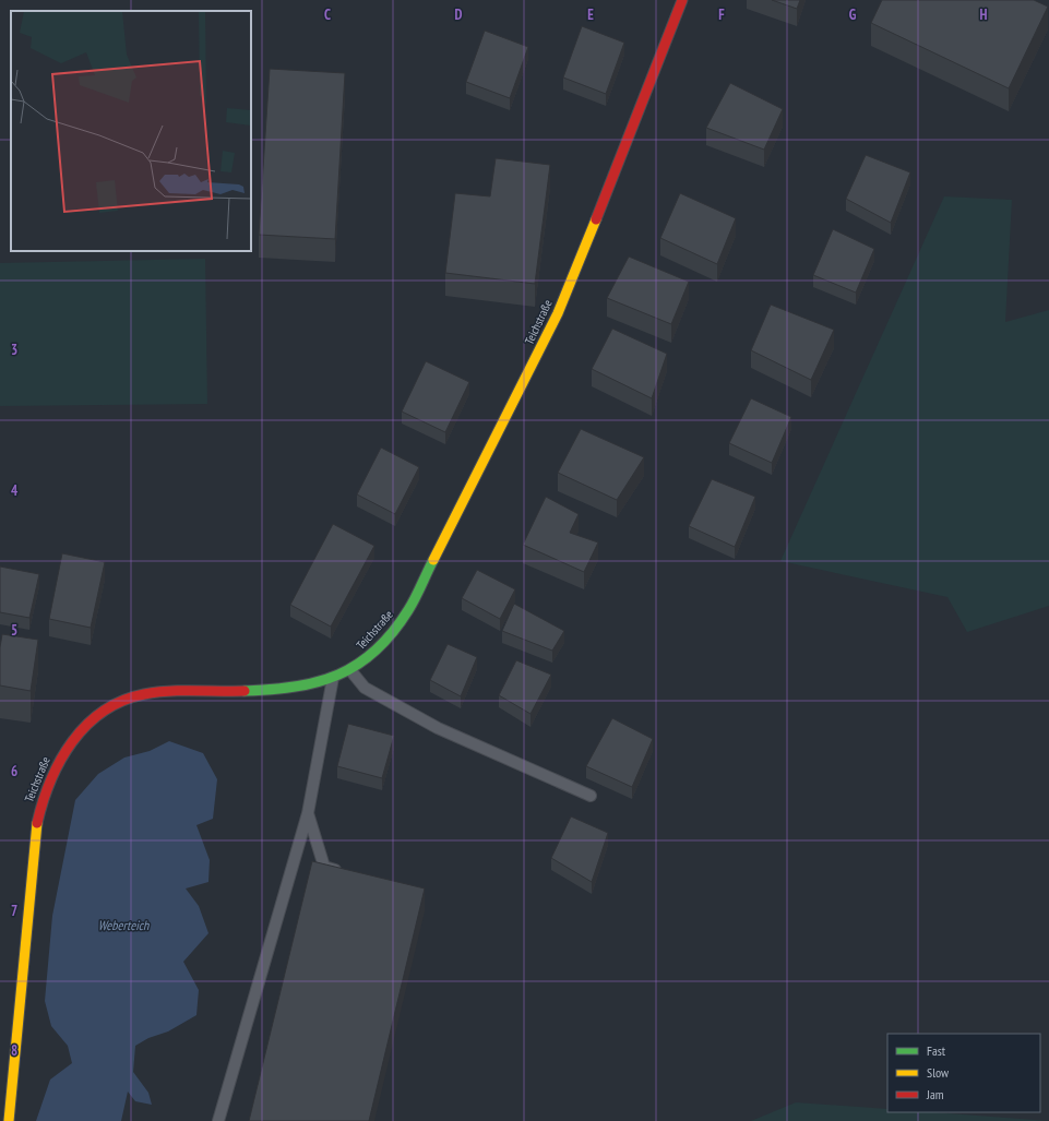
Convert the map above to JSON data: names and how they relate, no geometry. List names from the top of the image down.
{
  "streets": {
    "street": ["Teichstraße"]
  },
  "water": ["Weberteich"],
  "legend": ["Fast", "Slow", "Jam"],
  "grid": {
    "columns": [
      "C",
      "D",
      "E",
      "F",
      "G",
      "H"
    ],
    "rows": [
      "3",
      "4",
      "5",
      "6",
      "7",
      "8"
    ]
  }
}
